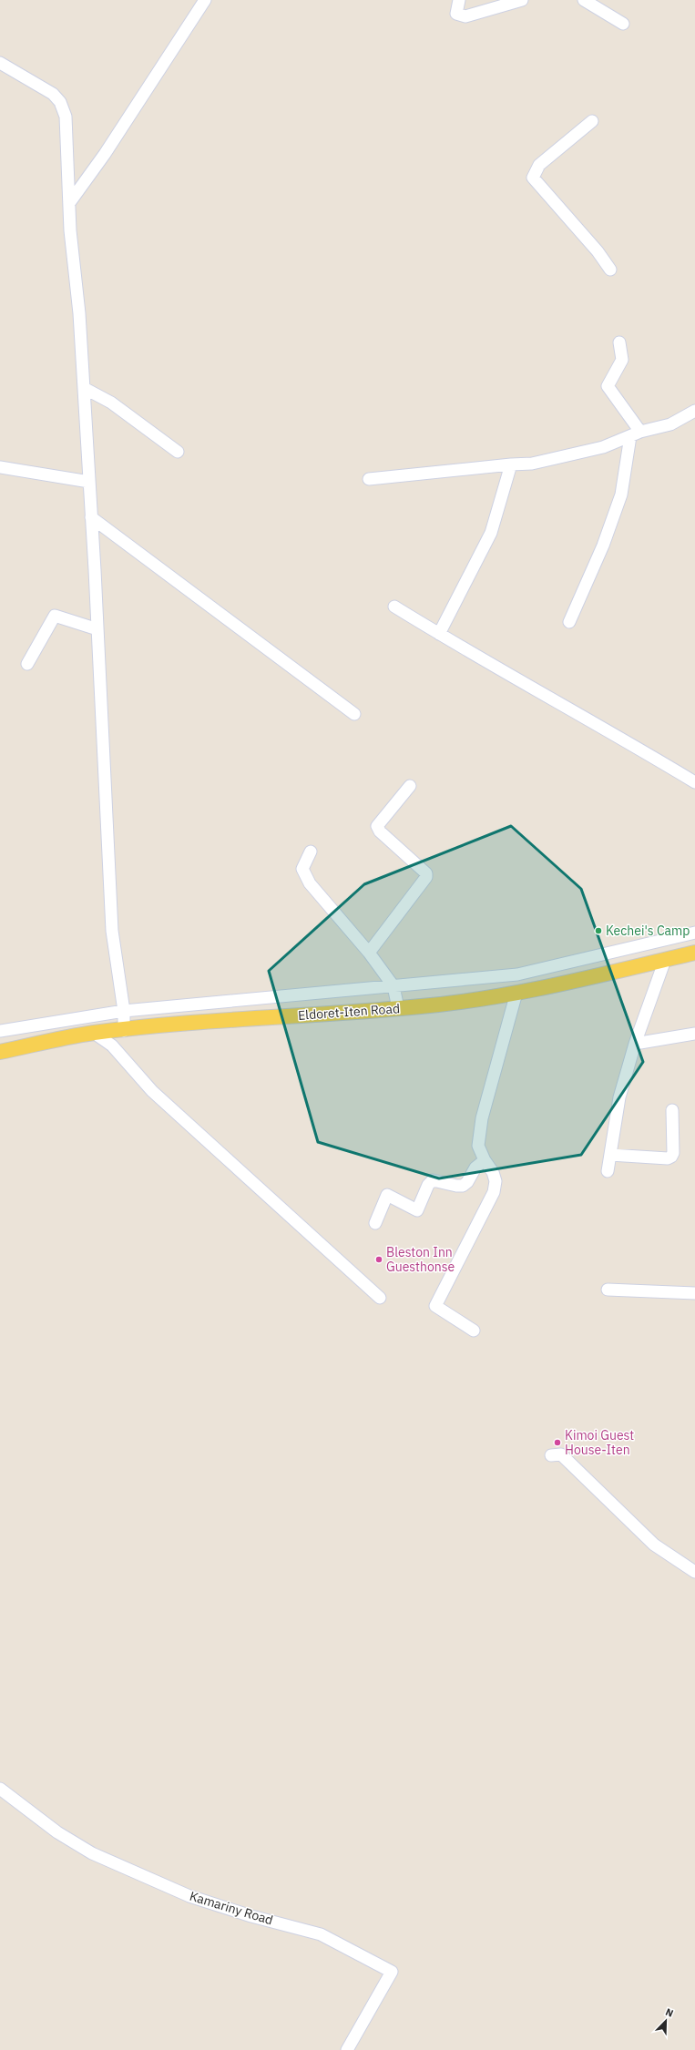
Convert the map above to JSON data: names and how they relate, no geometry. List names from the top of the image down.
{
  "streets": {
    "main road": ["Eldoret-Iten Road"],
    "street": ["Kamariny Road"]
  },
  "places": ["Kechei's Camp", "Bleston Inn Guesthonse", "Kimoi Guest House-Iten"],
  "north": "top right"
}
